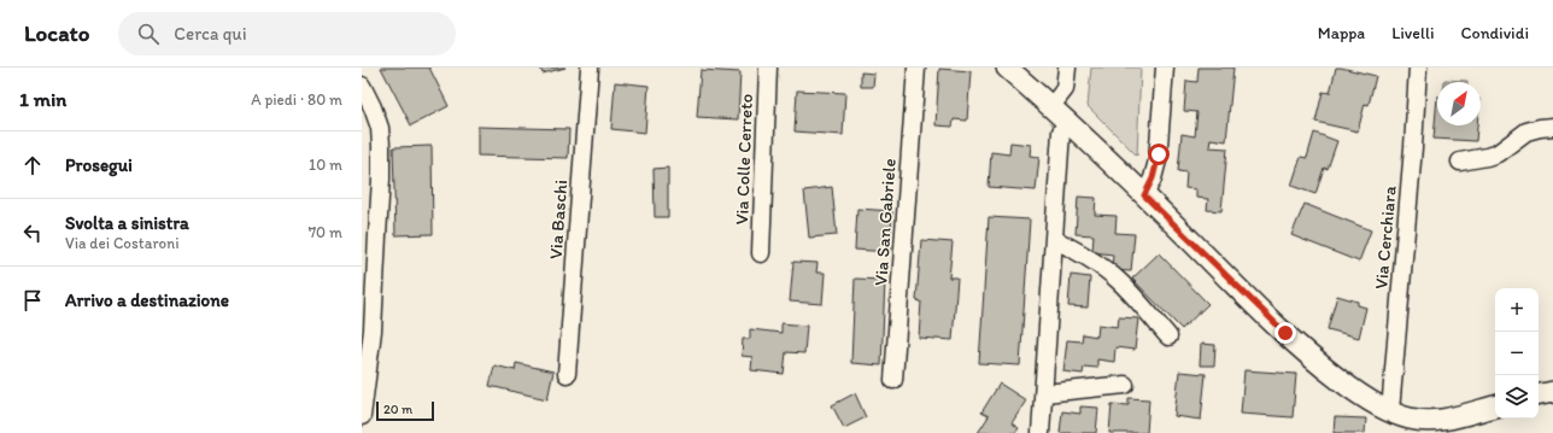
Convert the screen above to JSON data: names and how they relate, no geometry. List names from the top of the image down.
{
  "streets": {
    "street": [
      "Via Colle Cerreto",
      "Via Baschi",
      "Via San Gabriele",
      "Via Cerchiara"
    ]
  },
  "scale_bar": "20 m",
  "north": "top right",
  "page": {
    "header": "Locato",
    "search": "Cerca qui",
    "nav": ["Mappa", "Livelli", "Condividi"],
    "heading": ["1 min", "A piedi · 80 m"],
    "list": [
      ["Prosegui", "10 m"],
      ["Svolta a sinistra", "Via dei Costaroni", "70 m"],
      "Arrivo a destinazione"
    ],
    "map_buttons": ["+", "−"],
    "scale": "20 m"
  }
}
